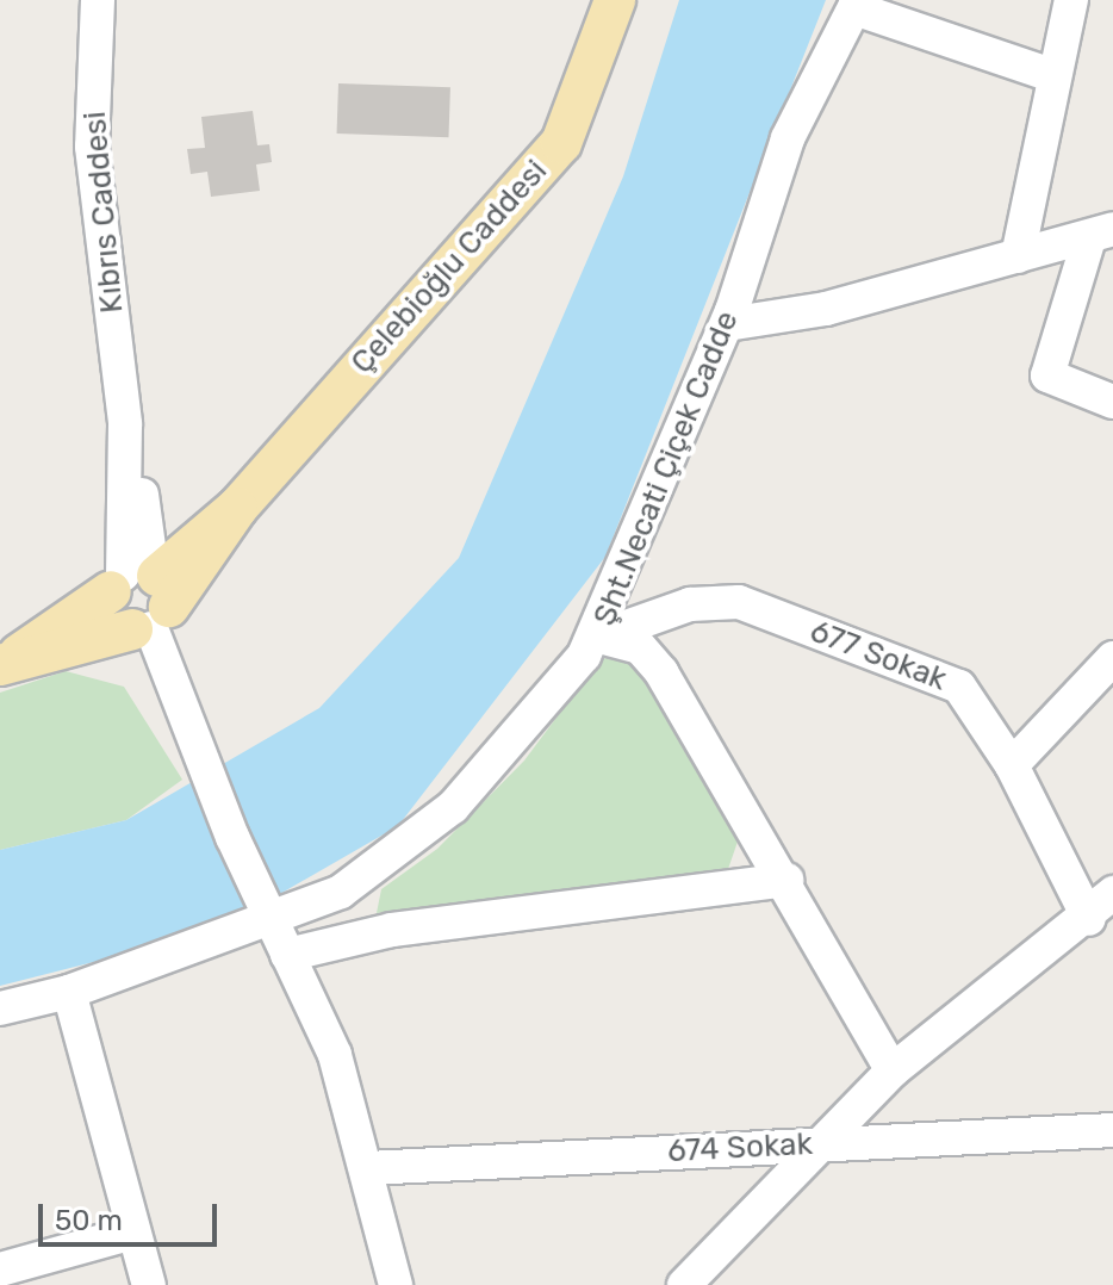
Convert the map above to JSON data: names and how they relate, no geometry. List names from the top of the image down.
{
  "streets": {
    "main road": ["Çelebioğlu Caddesi"],
    "street": [
      "Kıbrıs Caddesi",
      "Şht.Necati Çiçek Cadde",
      "677 Sokak",
      "674 Sokak"
    ]
  },
  "crossings": [
    ["Kıbrıs Caddesi", "Çelebioğlu Caddesi"],
    ["Şht.Necati Çiçek Cadde", "677 Sokak"]
  ],
  "scale_bar": "50 m"
}
